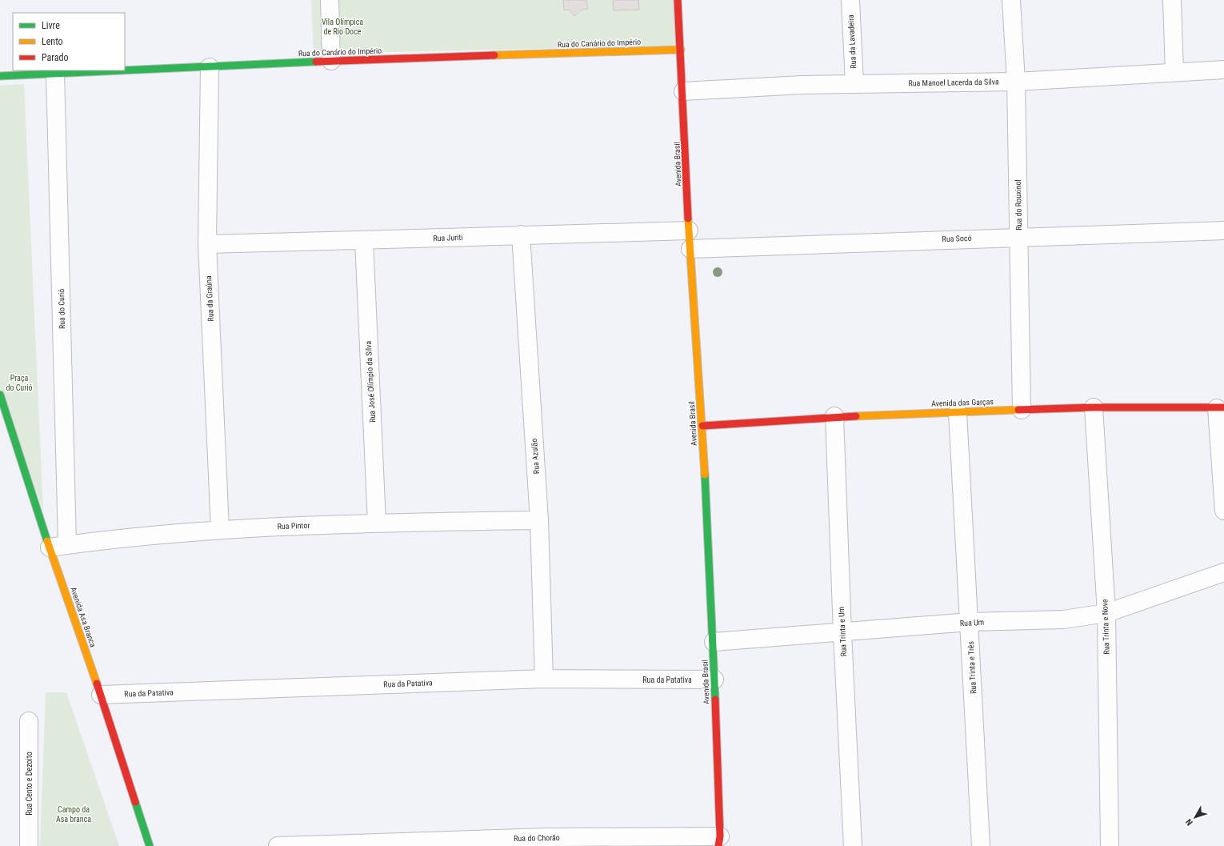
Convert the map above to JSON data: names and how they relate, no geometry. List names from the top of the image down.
{
  "streets": {
    "main road": [
      "Rua do Canário do Império",
      "Avenida Brasil",
      "Avenida das Garças",
      "Avenida Asa Branca"
    ],
    "street": [
      "Rua da Lavadeira",
      "Rua Manoel Lacerda da Silva",
      "Rua do Rouxinol",
      "Rua Juriti",
      "Rua Socó",
      "Rua da Graúna",
      "Rua do Curió",
      "Rua José Olímpio da Silva",
      "Rua Azulão",
      "Rua Pintor",
      "Rua Um",
      "Rua Trinta e Nove",
      "Rua Trinta e Um",
      "Rua Trinta e Três",
      "Rua da Patativa",
      "Rua Cento e Dezoito",
      "Rua do Chorão"
    ]
  },
  "crossings": [
    ["Rua da Lavadeira", "Rua Manoel Lacerda da Silva"],
    ["Rua do Canário do Império", "Avenida Brasil"],
    ["Rua do Canário do Império", "Rua da Graúna"],
    ["Rua do Canário do Império", "Rua do Curió"],
    ["Rua Manoel Lacerda da Silva", "Avenida Brasil"],
    ["Rua Manoel Lacerda da Silva", "Rua do Rouxinol"],
    ["Avenida Brasil", "Rua Juriti"],
    ["Avenida Brasil", "Rua Socó"],
    ["Avenida Brasil", "Avenida das Garças"],
    ["Avenida Brasil", "Rua Um"],
    ["Avenida Brasil", "Rua da Patativa"],
    ["Avenida Brasil", "Rua do Chorão"],
    ["Rua do Rouxinol", "Rua Socó"],
    ["Rua do Rouxinol", "Avenida das Garças"],
    ["Rua Juriti", "Rua da Graúna"],
    ["Rua Juriti", "Rua José Olímpio da Silva"],
    ["Rua Juriti", "Rua Azulão"],
    ["Rua da Graúna", "Rua Pintor"],
    ["Rua do Curió", "Rua Pintor"],
    ["Rua José Olímpio da Silva", "Rua Pintor"],
    ["Avenida das Garças", "Rua Trinta e Nove"],
    ["Avenida das Garças", "Rua Trinta e Um"],
    ["Avenida das Garças", "Rua Trinta e Três"],
    ["Rua Azulão", "Rua Pintor"],
    ["Rua Azulão", "Rua da Patativa"],
    ["Rua Pintor", "Avenida Asa Branca"],
    ["Avenida Asa Branca", "Rua da Patativa"],
    ["Rua Um", "Rua Trinta e Nove"],
    ["Rua Um", "Rua Trinta e Um"],
    ["Rua Um", "Rua Trinta e Três"]
  ],
  "parks": ["Vila Olímpica de Rio Doce", "Praça do Curió", "Campo da Asa branca"],
  "legend": ["Livre", "Lento", "Parado"],
  "north": "bottom left"
}
